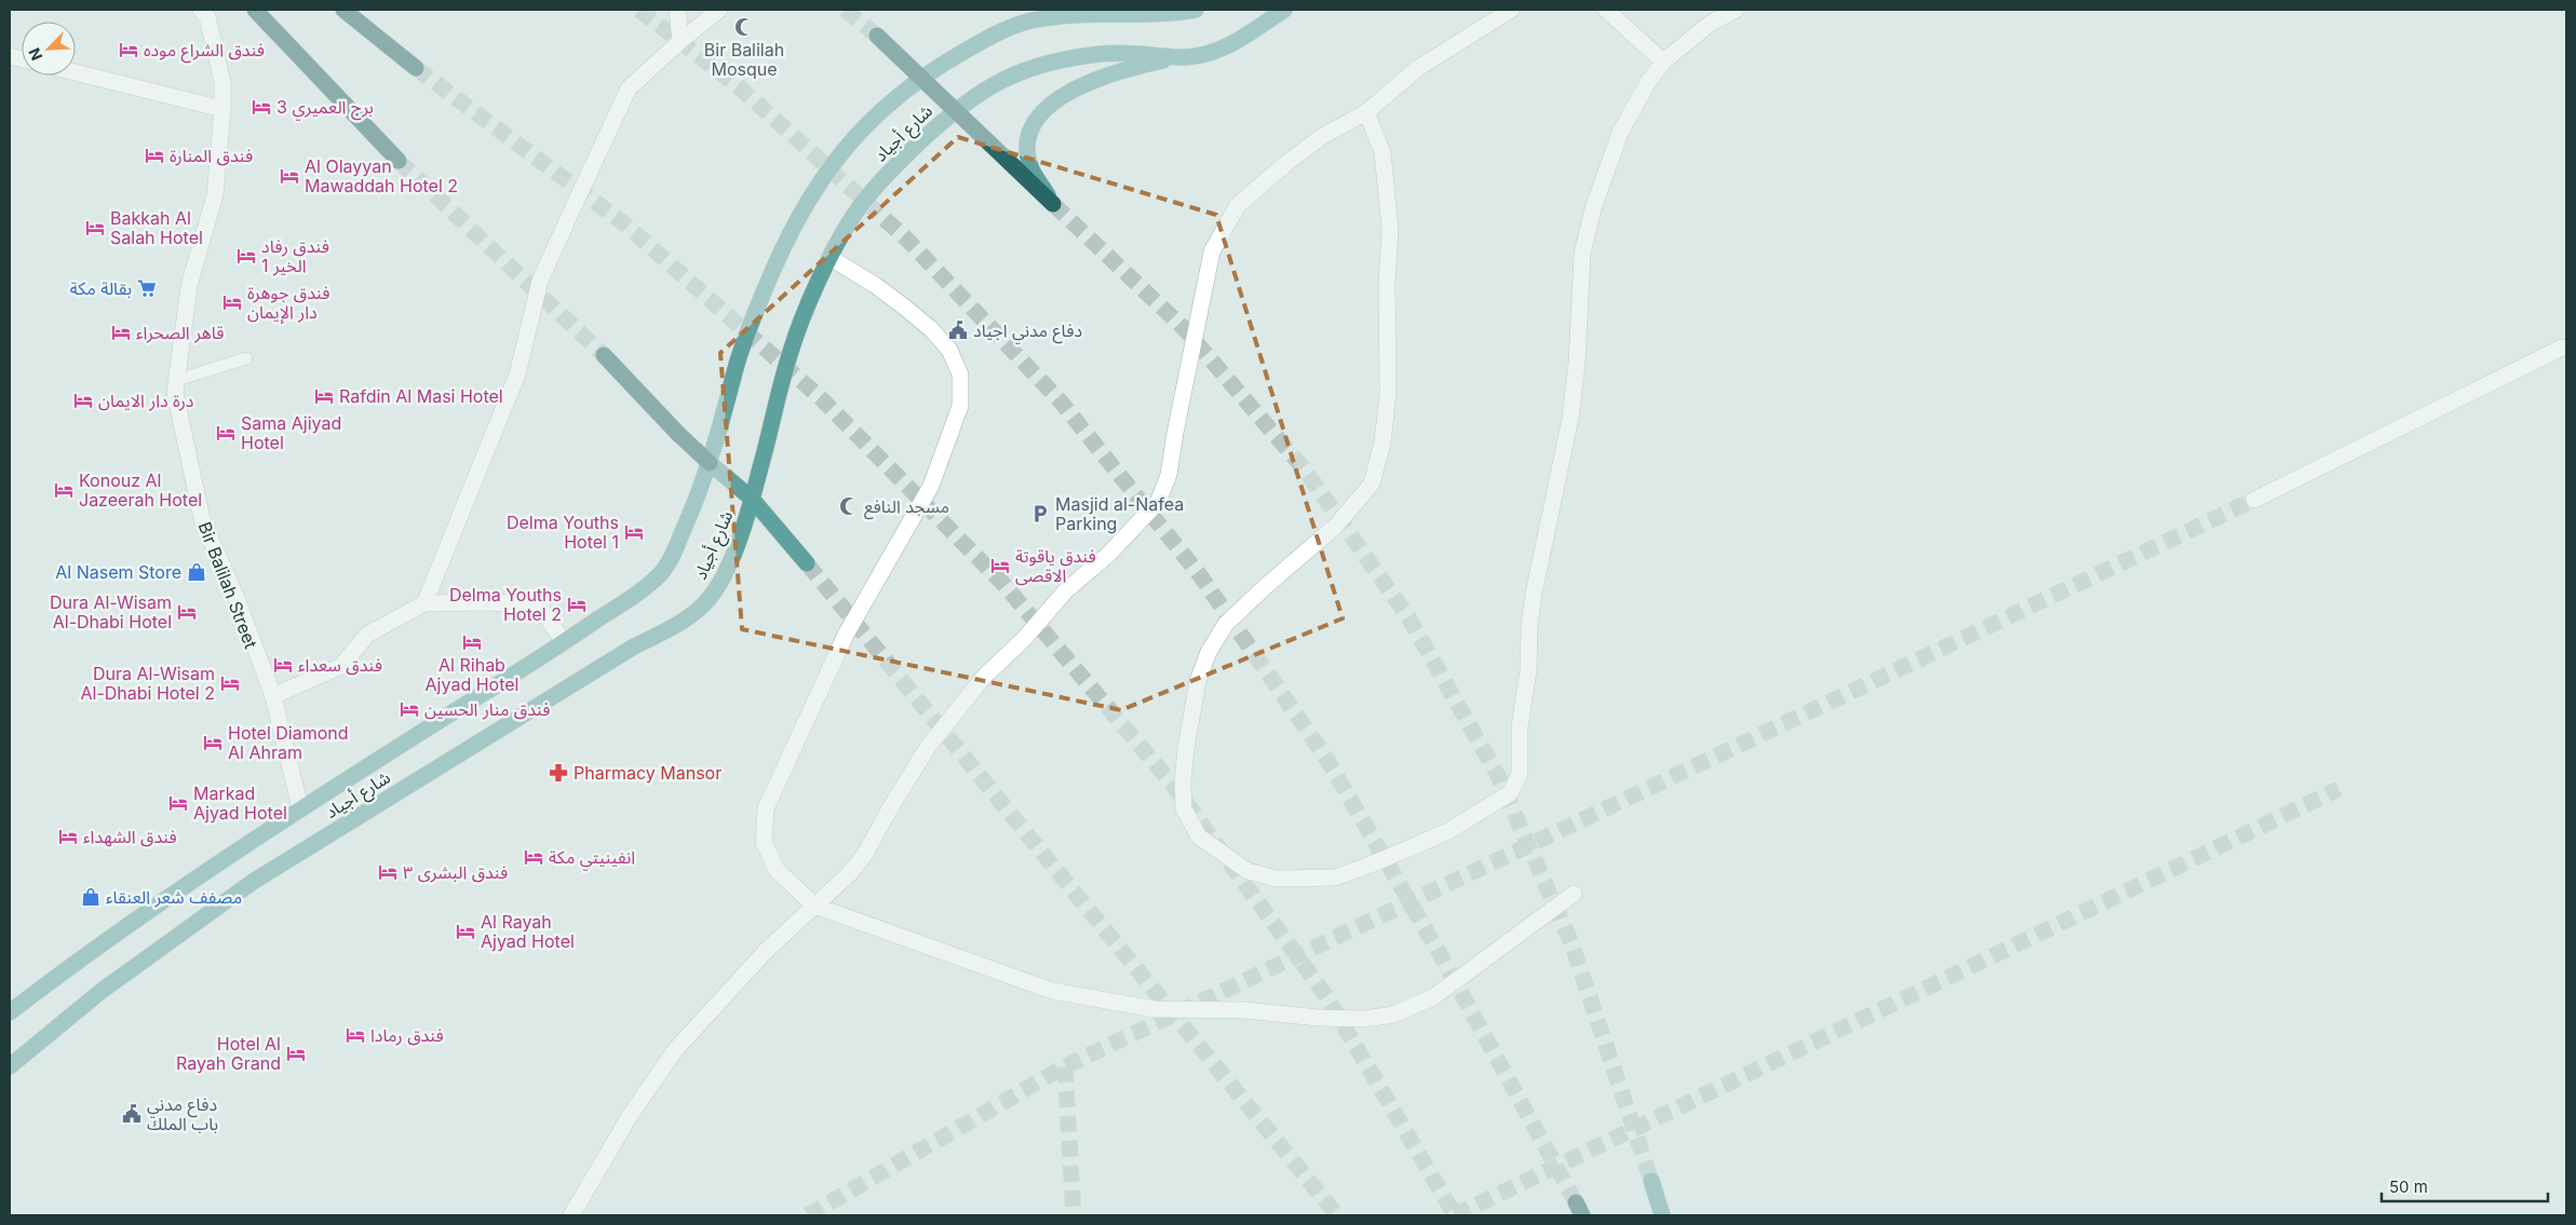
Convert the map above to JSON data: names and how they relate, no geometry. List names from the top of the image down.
{
  "streets": {
    "main road": ["شارع أجياد"],
    "street": ["Bir Balilah Street"]
  },
  "crossings": [
    ["شارع أجياد", "Bir Balilah Street"]
  ],
  "places": {
    "mosque": ["Bir Balilah Mosque", "مسجد النافع"],
    "hotel": [
      "فندق الشراع موده",
      "برج العميري 3",
      "فندق المنارة",
      "Al Olayyan Mawaddah Hotel 2",
      "Bakkah Al Salah Hotel",
      "فندق رفاد الخير 1",
      "فندق جوهرة دار الإيمان",
      "قاهر الصحراء",
      "Rafdin Al Masi Hotel",
      "درة دار الايمان",
      "Sama Ajiyad Hotel",
      "Konouz Al Jazeerah Hotel",
      "Delma Youths Hotel 1",
      "فندق ياقوتة الاقصى",
      "Delma Youths Hotel 2",
      "Dura Al-Wisam Al-Dhabi Hotel",
      "Al Rihab Ajyad Hotel",
      "فندق سعداء",
      "Dura Al-Wisam Al-Dhabi Hotel 2",
      "فندق منار الحسين",
      "Hotel Diamond Al Ahram",
      "Markad Ajyad Hotel",
      "فندق الشهداء",
      "انفينيتي مكة",
      "فندق البشرى ٣",
      "Al Rayah Ajyad Hotel",
      "فندق رمادا",
      "Hotel Al Rayah Grand"
    ],
    "supermarket": ["بقالة مكة"],
    "public building": ["دفاع مدني اجياد", "دفاع مدني باب الملك"],
    "parking": ["Masjid al-Nafea Parking"],
    "shop": ["Al Nasem Store", "مصفف شعر العنقاء"],
    "pharmacy": ["Pharmacy Mansor"]
  },
  "scale_bar": "50 m",
  "north": "bottom left"
}
